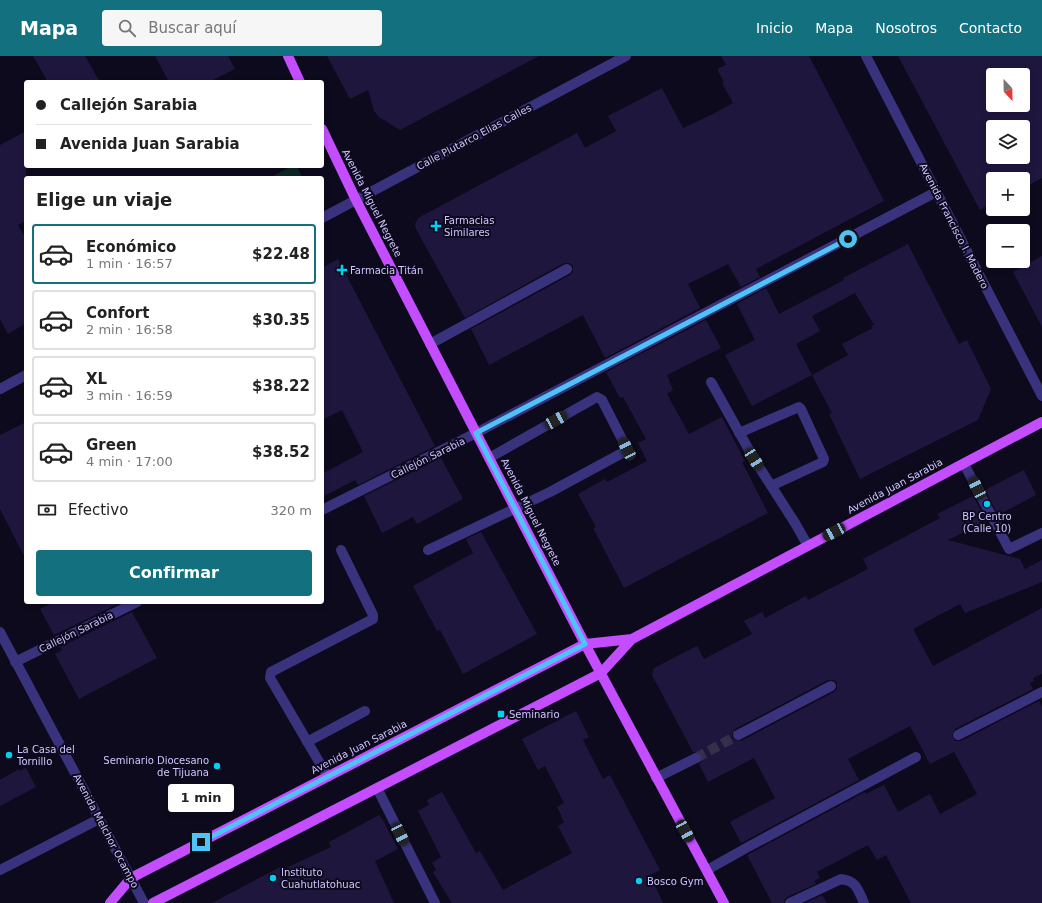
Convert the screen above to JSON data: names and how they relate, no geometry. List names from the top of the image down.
{
  "streets": {
    "main road": ["Avenida Miguel Negrete", "Avenida Juan Sarabia"],
    "street": [
      "Calle Plutarco Elias Calles",
      "Avenida Francisco I. Madero",
      "Callejón Sarabia",
      "Avenida Melchor Ocampo"
    ]
  },
  "crossings": [
    ["Calle Plutarco Elias Calles", "Avenida Miguel Negrete"],
    ["Avenida Miguel Negrete", "Callejón Sarabia"],
    ["Avenida Miguel Negrete", "Avenida Juan Sarabia"],
    ["Avenida Francisco I. Madero", "Callejón Sarabia"],
    ["Callejón Sarabia", "Avenida Melchor Ocampo"],
    ["Avenida Juan Sarabia", "Avenida Melchor Ocampo"]
  ],
  "places": {
    "health": ["Farmacias Similares", "Farmacia Titán"],
    "other": [
      "BP Centro (Calle 10)",
      "La Casa del Tornillo",
      "Seminario Diocesano de Tijuana",
      "Instituto Cuahutlatohuac",
      "Bosco Gym"
    ],
    "transit": ["Seminario"]
  },
  "north": "bottom",
  "page": {
    "header": "Mapa",
    "search": "Buscar aquí",
    "nav": [
      "Inicio",
      "Mapa",
      "Nosotros",
      "Contacto"
    ],
    "map_buttons": ["+", "−"],
    "banner": ["Callejón Sarabia", "Avenida Juan Sarabia"],
    "heading": "Elige un viaje",
    "list": [
      {
        "name": "Económico",
        "note": "1 min · 16:57",
        "value": "$22.48"
      },
      {
        "name": "Confort",
        "note": "2 min · 16:58",
        "value": "$30.35"
      },
      {
        "name": "XL",
        "note": "3 min · 16:59",
        "value": "$38.22"
      },
      {
        "name": "Green",
        "note": "4 min · 17:00",
        "value": "$38.52"
      }
    ],
    "pay": ["Efectivo", "320 m"],
    "buttons": "Confirmar",
    "bubble": "1 min"
  }
}
